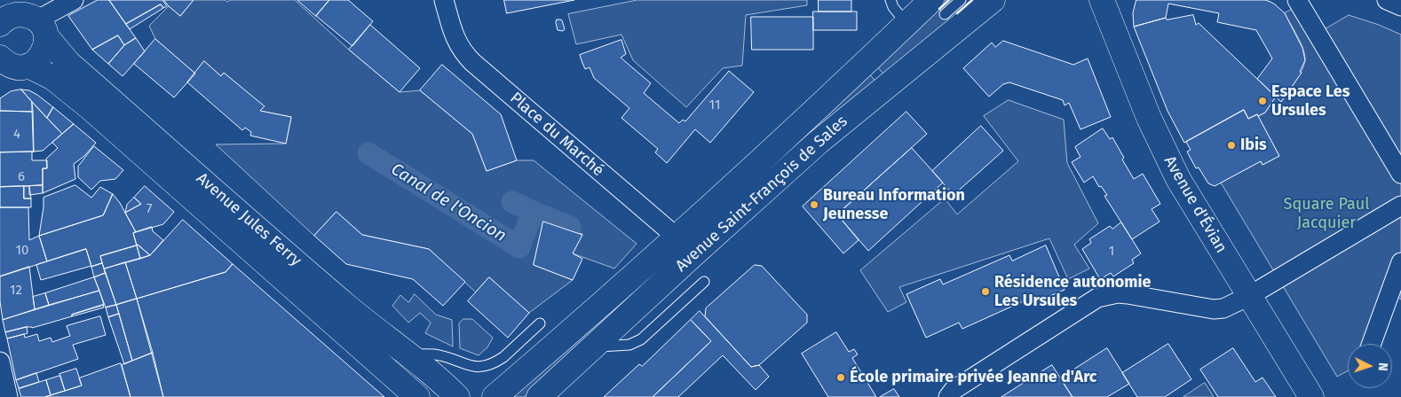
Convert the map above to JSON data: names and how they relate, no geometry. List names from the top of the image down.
{
  "streets": {
    "street": [
      "Place du Marché",
      "Avenue Saint-François de Sales",
      "Avenue d'Évian",
      "Avenue Jules Ferry"
    ]
  },
  "crossings": [
    ["Place du Marché", "Avenue Saint-François de Sales"]
  ],
  "water": ["Canal de l'Oncion"],
  "parks": ["Square Paul Jacquier"],
  "places": [
    "Espace Les Ursules",
    "Ibis",
    "Bureau Information Jeunesse",
    "Résidence autonomie Les Ursules",
    "École primaire privée Jeanne d'Arc"
  ],
  "house_numbers": [
    "11",
    "4",
    "6",
    "7",
    "10",
    "1",
    "12"
  ],
  "north": "right"
}
